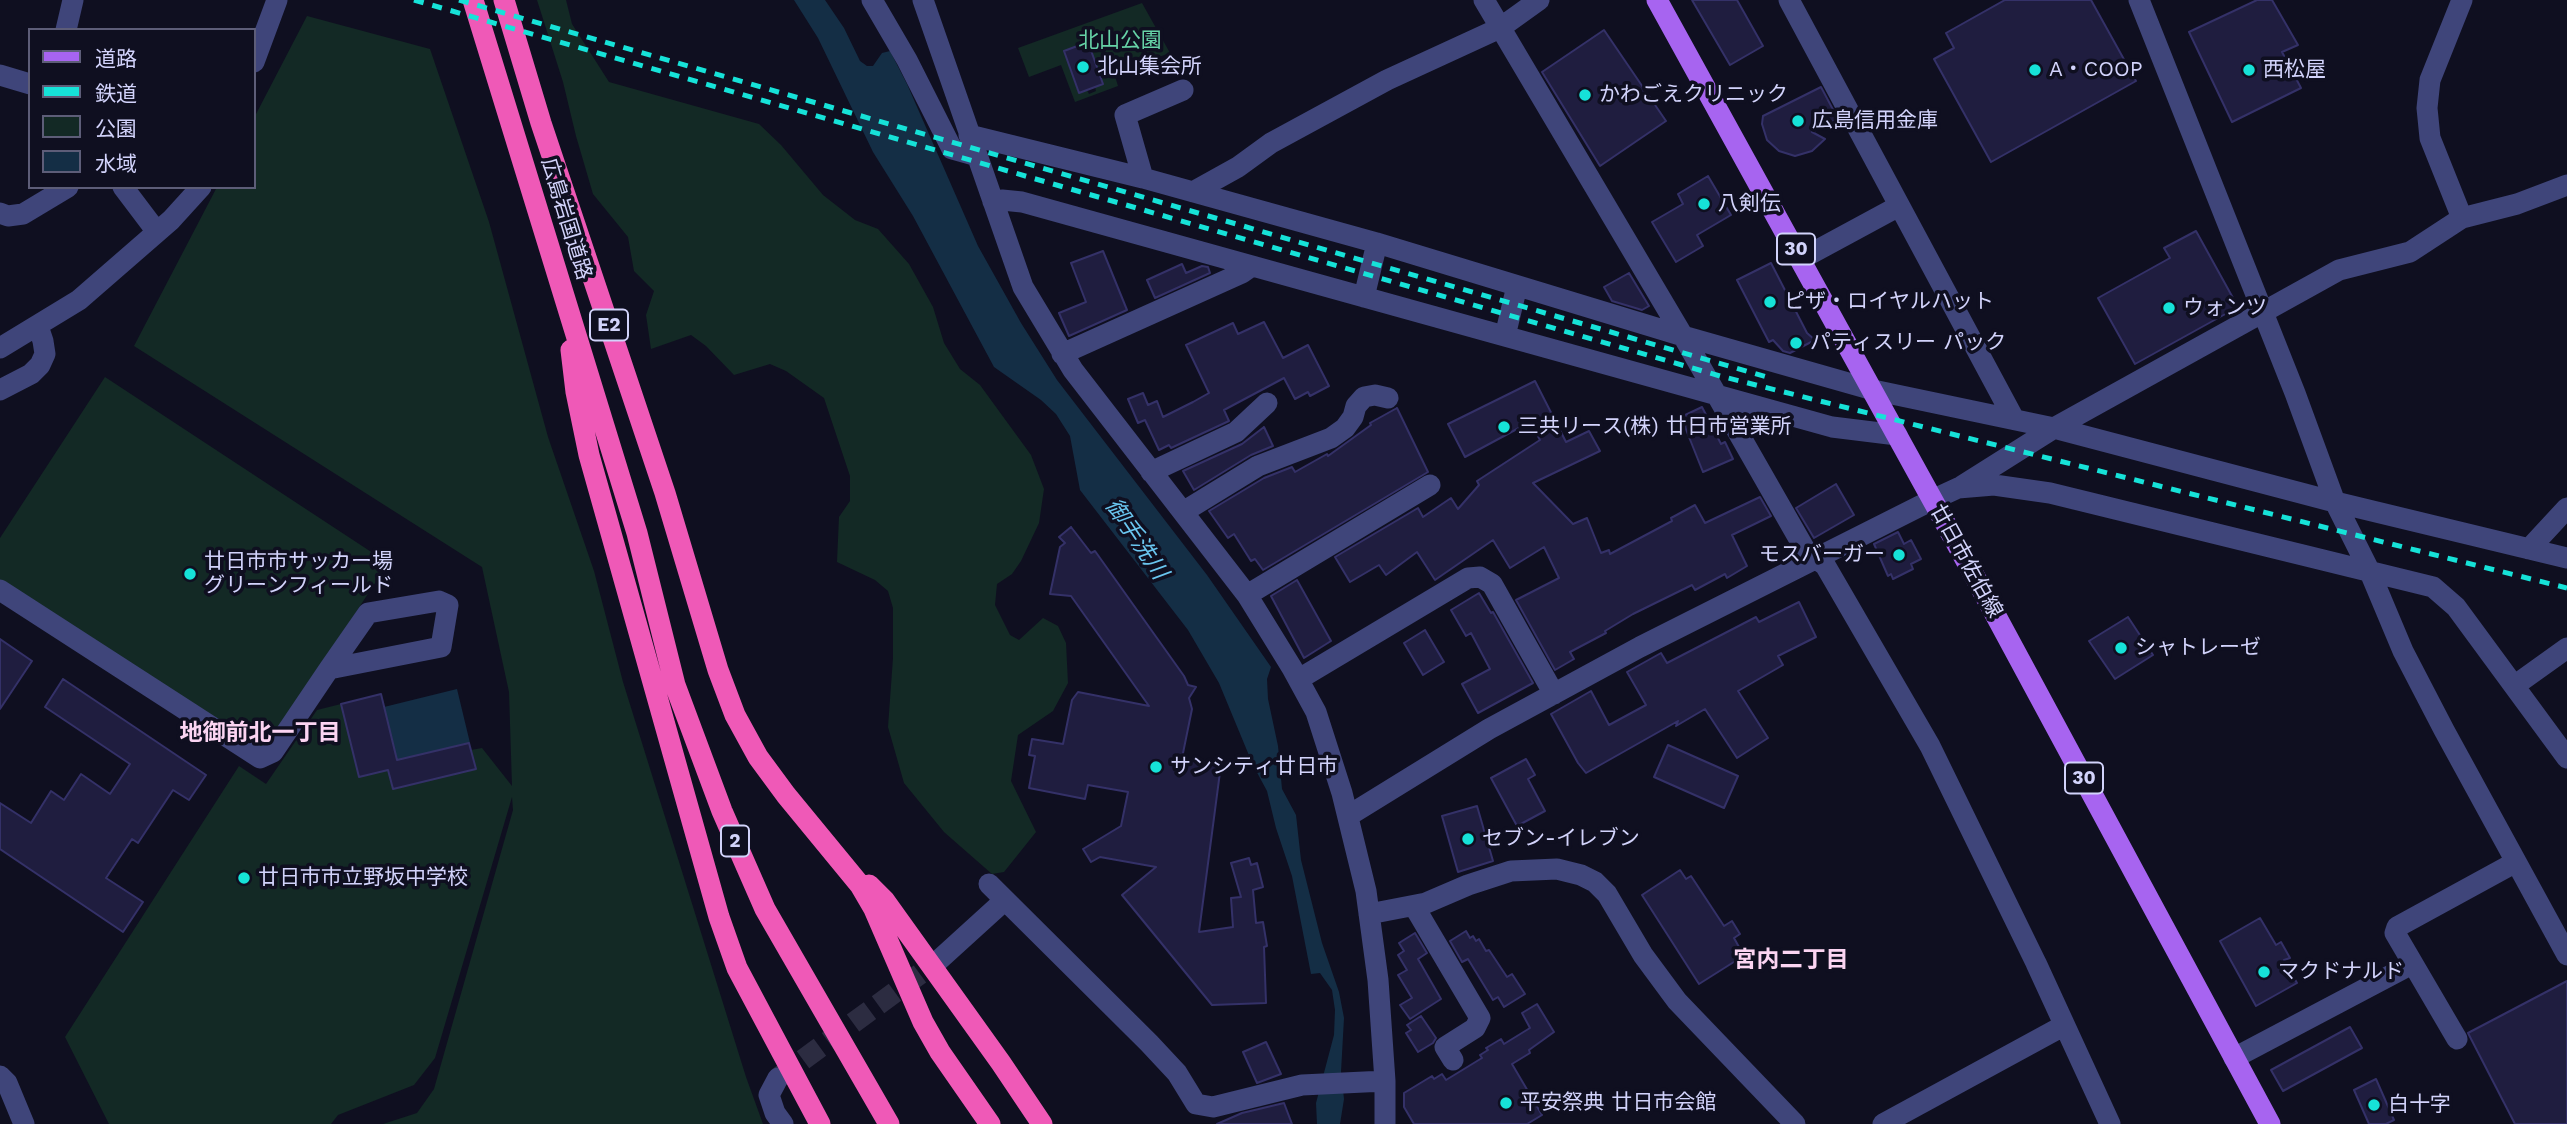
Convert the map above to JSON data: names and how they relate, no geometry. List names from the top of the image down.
{
  "streets": {
    "highway": ["広島岩国道路", "E2", "2"],
    "main road": ["30", "廿日市佐伯線"]
  },
  "crossings": [
    ["広島岩国道路", "2"]
  ],
  "districts": ["地御前北一丁目", "宮内二丁目"],
  "water": ["御手洗川"],
  "parks": ["北山公園"],
  "places": [
    "北山集会所",
    "A・COOP",
    "西松屋",
    "かわごえクリニック",
    "広島信用金庫",
    "八剣伝",
    "ピザ・ロイヤルハット",
    "ウォンツ",
    "パティスリー パック",
    "三共リース(株) 廿日市営業所",
    "モスバーガー",
    "廿日市市サッカー場 グリーンフィールド",
    "シャトレーゼ",
    "サンシティ廿日市",
    "セブン-イレブン",
    "廿日市市立野坂中学校",
    "マクドナルド",
    "平安祭典 廿日市会館",
    "白十字"
  ],
  "legend": [
    "道路",
    "鉄道",
    "公園",
    "水域"
  ]
}
